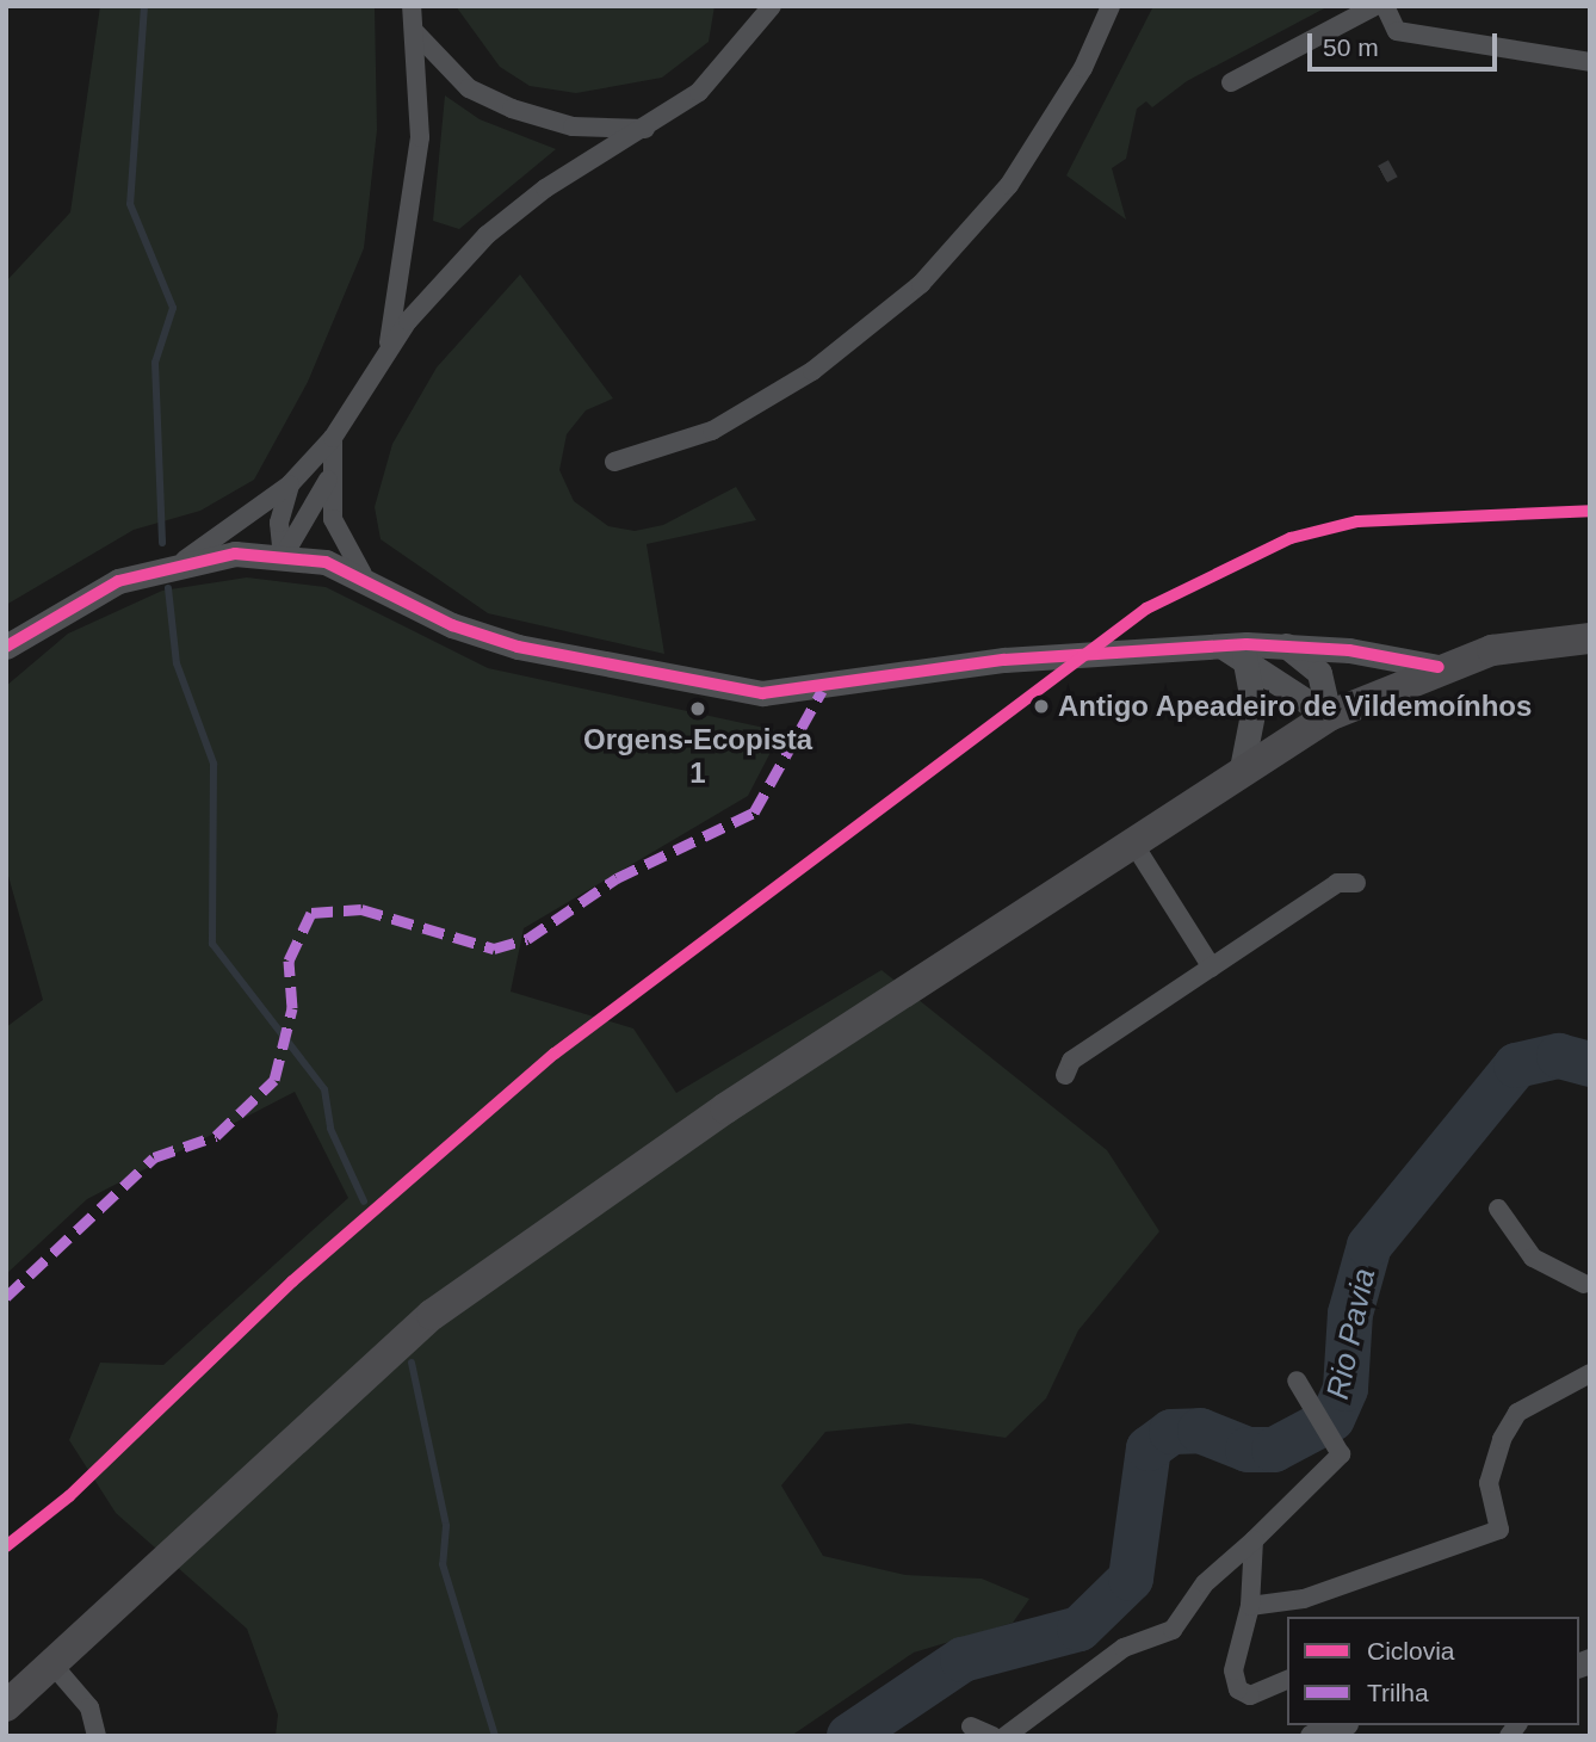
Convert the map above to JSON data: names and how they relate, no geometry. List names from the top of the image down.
{
  "water": ["Rio Pavia"],
  "places": ["Antigo Apeadeiro de Vildemoínhos", "Orgens-Ecopista 1"],
  "legend": ["Ciclovia", "Trilha"],
  "scale_bar": "50 m"
}
